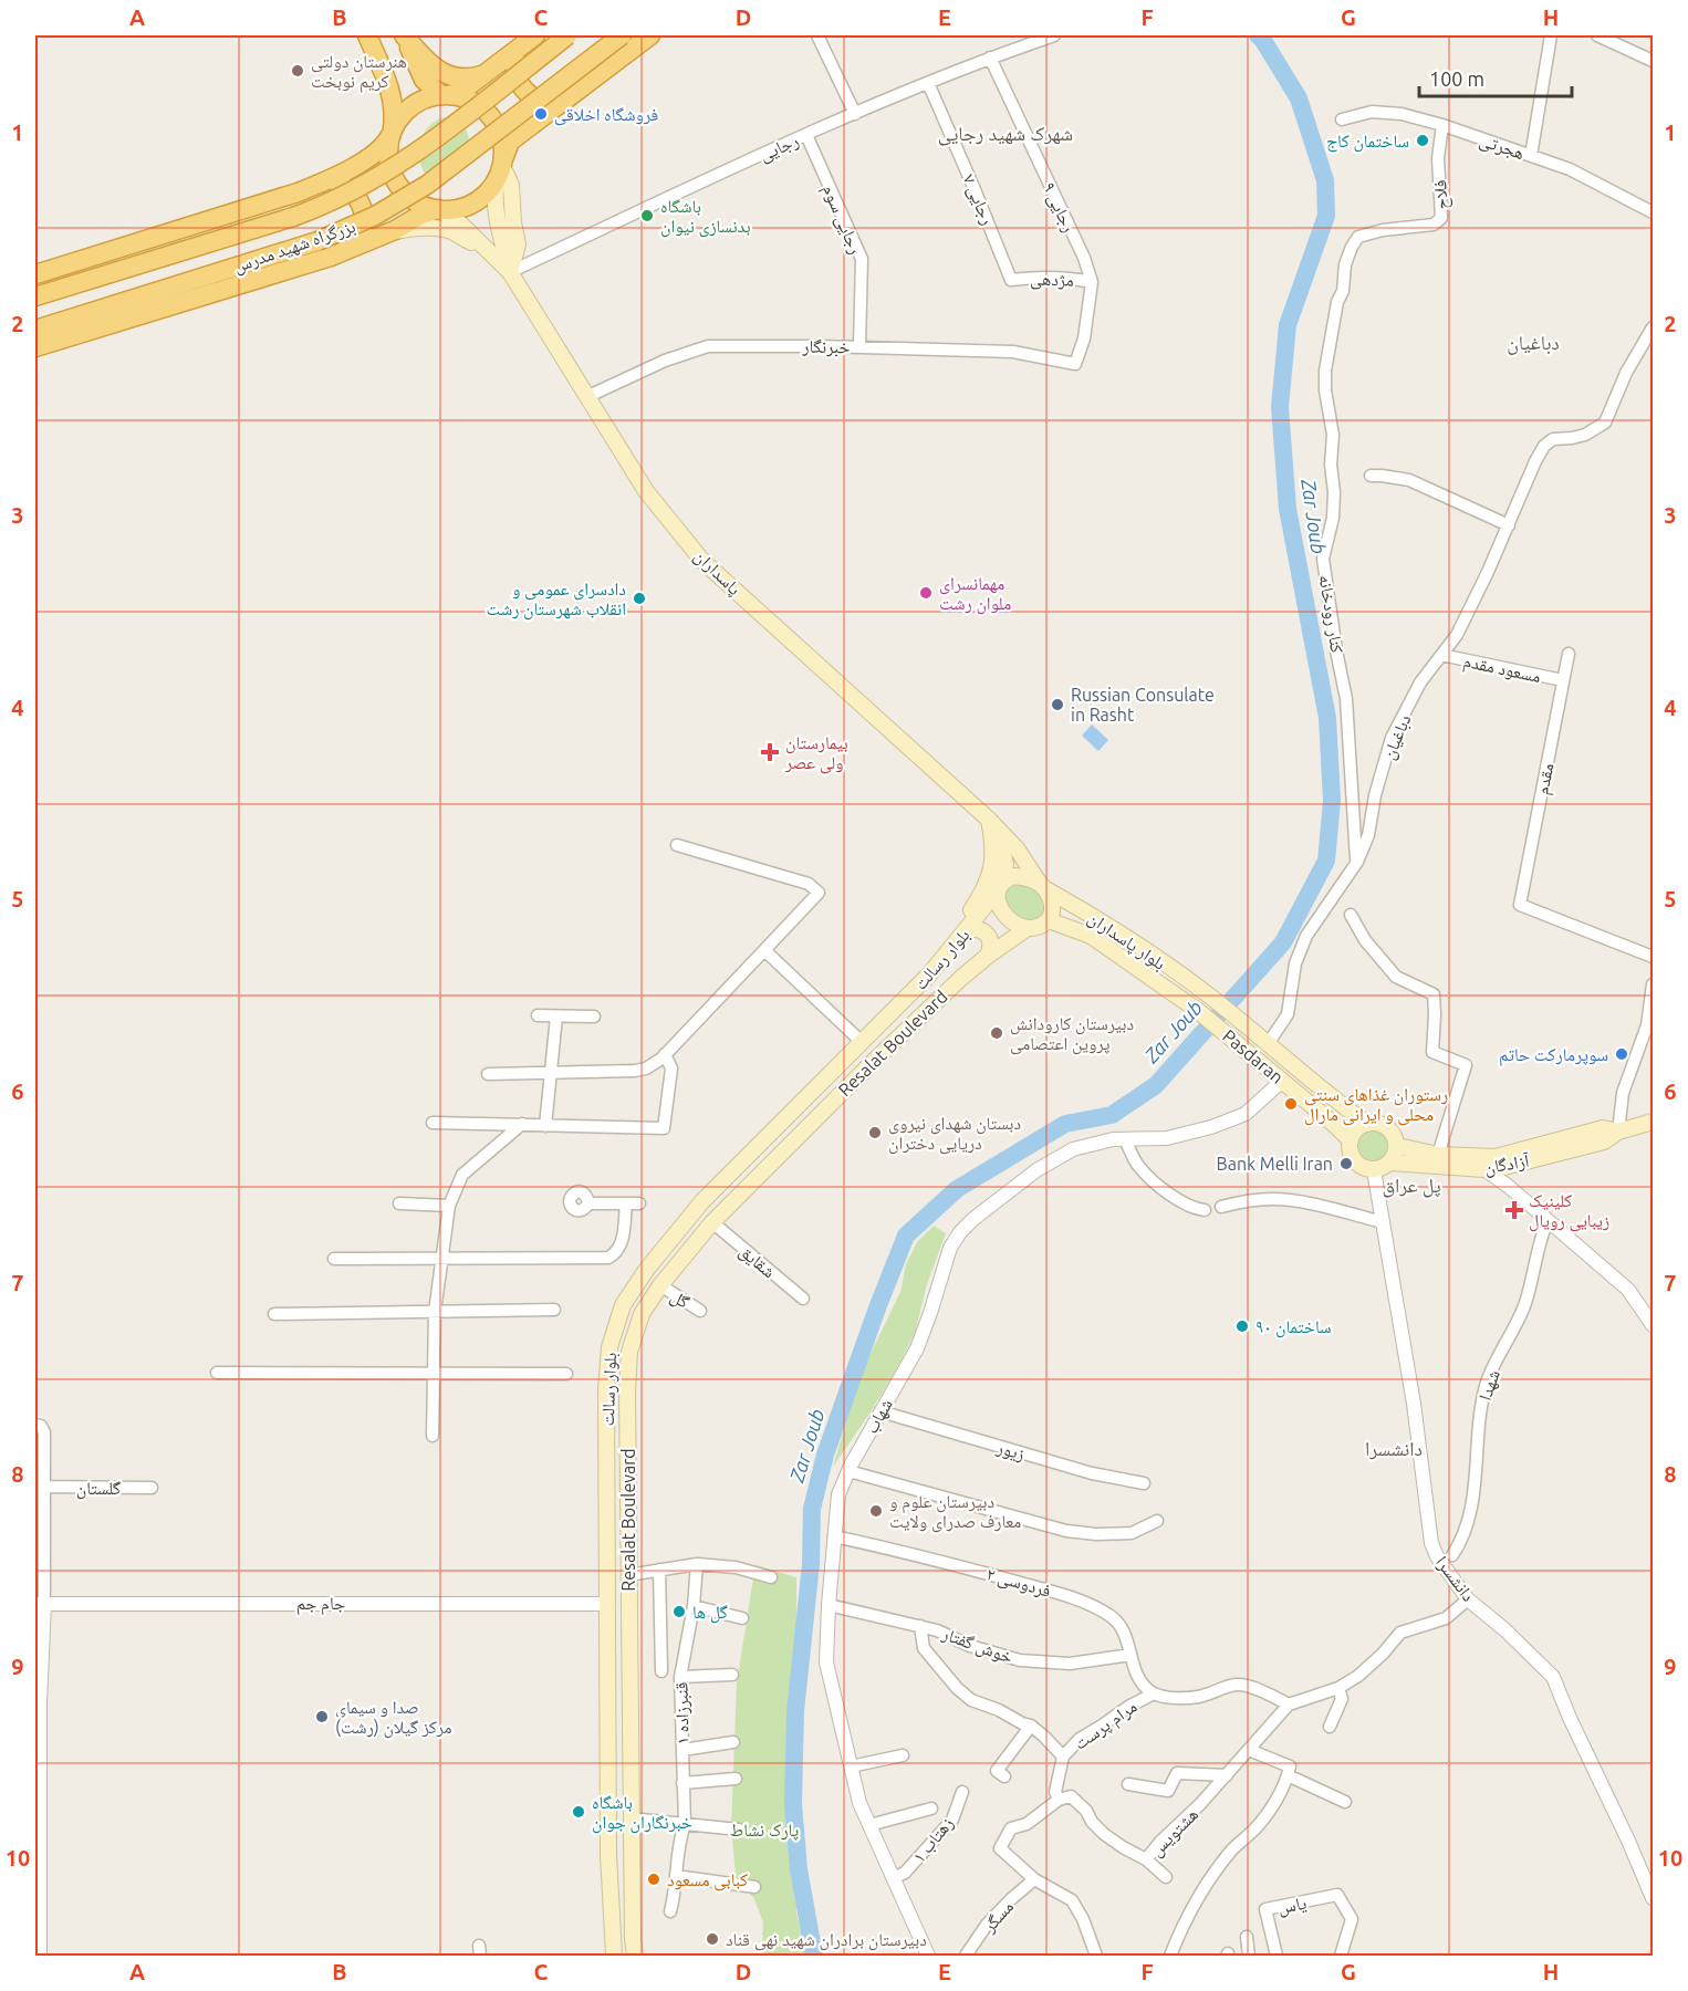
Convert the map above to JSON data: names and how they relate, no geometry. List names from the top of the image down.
{
  "streets": {
    "highway": ["بزرگراه شهید مدرس"],
    "main road": [
      "پاسداران",
      "بلوار پاسداران",
      "بلوار رسالت",
      "Resalat Boulevard",
      "Pasdaran",
      "آزادگان"
    ],
    "street": [
      "هجرتی",
      "رجایی",
      "فلاح",
      "رجایی ۷",
      "رجایی ۹",
      "رجایی سوم",
      "مژدهی",
      "خبرنگار",
      "کنار رودخانه",
      "مسعود مقدم",
      "دباغیان",
      "مقدم",
      "شقایق",
      "گل",
      "شهدا",
      "شهاب",
      "زیور",
      "گلستان",
      "دانشسرا",
      "فردوسی ۲",
      "جام جم",
      "خوش گفتار",
      "قنبرزاده ۱",
      "مرام پرست",
      "هشتویس",
      "زهتاب ۱",
      "یاس",
      "مسگر"
    ]
  },
  "crossings": [
    ["هجرتی", "فلاح"],
    ["رجایی", "رجایی ۷"],
    ["رجایی", "رجایی ۹"],
    ["رجایی", "رجایی سوم"],
    ["رجایی", "پاسداران"],
    ["فلاح", "کنار رودخانه"],
    ["رجایی ۷", "مژدهی"],
    ["رجایی ۹", "مژدهی"],
    ["رجایی ۹", "خبرنگار"],
    ["رجایی سوم", "خبرنگار"],
    ["خبرنگار", "پاسداران"],
    ["پاسداران", "بلوار پاسداران"],
    ["پاسداران", "بلوار رسالت"],
    ["پاسداران", "Resalat Boulevard"],
    ["پاسداران", "Pasdaran"],
    ["کنار رودخانه", "دباغیان"],
    ["مسعود مقدم", "دباغیان"],
    ["مسعود مقدم", "مقدم"],
    ["دباغیان", "Pasdaran"],
    ["بلوار پاسداران", "بلوار رسالت"],
    ["بلوار پاسداران", "Resalat Boulevard"],
    ["بلوار پاسداران", "Pasdaran"],
    ["بلوار رسالت", "Resalat Boulevard"],
    ["بلوار رسالت", "Pasdaran"],
    ["بلوار رسالت", "جام جم"],
    ["Resalat Boulevard", "Pasdaran"],
    ["Resalat Boulevard", "شقایق"],
    ["Resalat Boulevard", "گل"],
    ["Pasdaran", "آزادگان"],
    ["Pasdaran", "شهاب"],
    ["Pasdaran", "دانشسرا"],
    ["آزادگان", "دانشسرا"],
    ["شهاب", "زیور"],
    ["شهاب", "فردوسی ۲"],
    ["شهاب", "خوش گفتار"],
    ["شهاب", "زهتاب ۱"],
    ["فردوسی ۲", "خوش گفتار"],
    ["فردوسی ۲", "مرام پرست"],
    ["مرام پرست", "هشتویس"]
  ],
  "districts": [
    "شهرک شهید رجایی",
    "دباغیان",
    "پل عراق",
    "دانشسرا"
  ],
  "water": ["Zar Joub"],
  "parks": ["پارک نشاط"],
  "places": {
    "other": [
      "هنرستان دولتی کریم نوبخت",
      "فروشگاه اخلاقی",
      "ساختمان کاج",
      "باشگاه بدنسازی نیوان",
      "مهمانسرای ملوان رشت",
      "دادسرای عمومی و انقلاب شهرستان رشت",
      "Russian Consulate in Rasht",
      "دبیرستان کارودانش پروین اعتصامی",
      "سوپرمارکت حاتم",
      "رستوران غذاهای سنتی محلی و ایرانی مارال",
      "دبستان شهدای نیروی دریایی دختران",
      "Bank Melli Iran",
      "ساختمان ۹۰",
      "دبیرستان علوم و معارف صدرای ولایت",
      "گل ها",
      "صدا و سیمای مرکز گیلان (رشت)",
      "باشگاه خبرنگاران جوان",
      "کبابی مسعود",
      "دبیرستان برادران شهید نهی قناد"
    ],
    "health": ["بیمارستان ولی عصر", "کلینیک زیبایی رویال"]
  },
  "scale_bar": "100 m",
  "grid": {
    "columns": [
      "A",
      "B",
      "C",
      "D",
      "E",
      "F",
      "G",
      "H"
    ],
    "rows": [
      "1",
      "2",
      "3",
      "4",
      "5",
      "6",
      "7",
      "8",
      "9",
      "10"
    ]
  }
}
